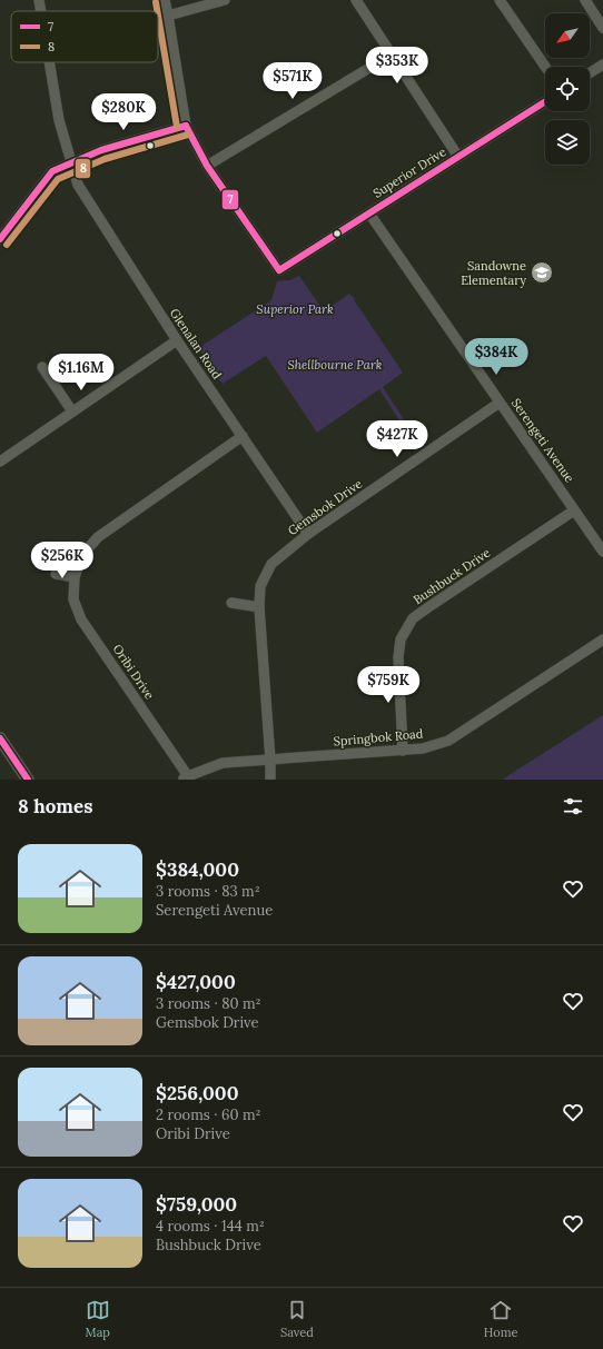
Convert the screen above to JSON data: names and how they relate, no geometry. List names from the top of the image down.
{
  "streets": {
    "street": [
      "Superior Drive",
      "Glenalan Road",
      "Serengeti Avenue",
      "Gemsbok Drive",
      "Bushbuck Drive",
      "Oribi Drive",
      "Springbok Road"
    ]
  },
  "crossings": [
    ["Superior Drive", "Serengeti Avenue"],
    ["Glenalan Road", "Gemsbok Drive"],
    ["Glenalan Road", "Oribi Drive"],
    ["Serengeti Avenue", "Gemsbok Drive"],
    ["Serengeti Avenue", "Bushbuck Drive"],
    ["Gemsbok Drive", "Springbok Road"],
    ["Bushbuck Drive", "Springbok Road"],
    ["Oribi Drive", "Springbok Road"]
  ],
  "parks": ["Superior Park", "Shellbourne Park"],
  "places": {
    "school or university": ["Sandowne Elementary"]
  },
  "lines": ["transit line 8", "transit line 7"],
  "legend": ["7", "8"],
  "north": "bottom left",
  "page": {
    "price": [
      "$353K",
      "$571K",
      "$280K",
      "$384K",
      "$1.16M",
      "$427K",
      "$256K",
      "$759K"
    ],
    "heading": "8 homes",
    "list": [
      {
        "name": "$384,000",
        "note": "3 rooms · 83 m² · Serengeti Avenue"
      },
      {
        "name": "$427,000",
        "note": "3 rooms · 80 m² · Gemsbok Drive"
      },
      {
        "name": "$256,000",
        "note": "2 rooms · 60 m² · Oribi Drive"
      },
      {
        "name": "$759,000",
        "note": "4 rooms · 144 m² · Bushbuck Drive"
      }
    ],
    "tabs": ["Map", "Saved", "Home"]
  }
}
